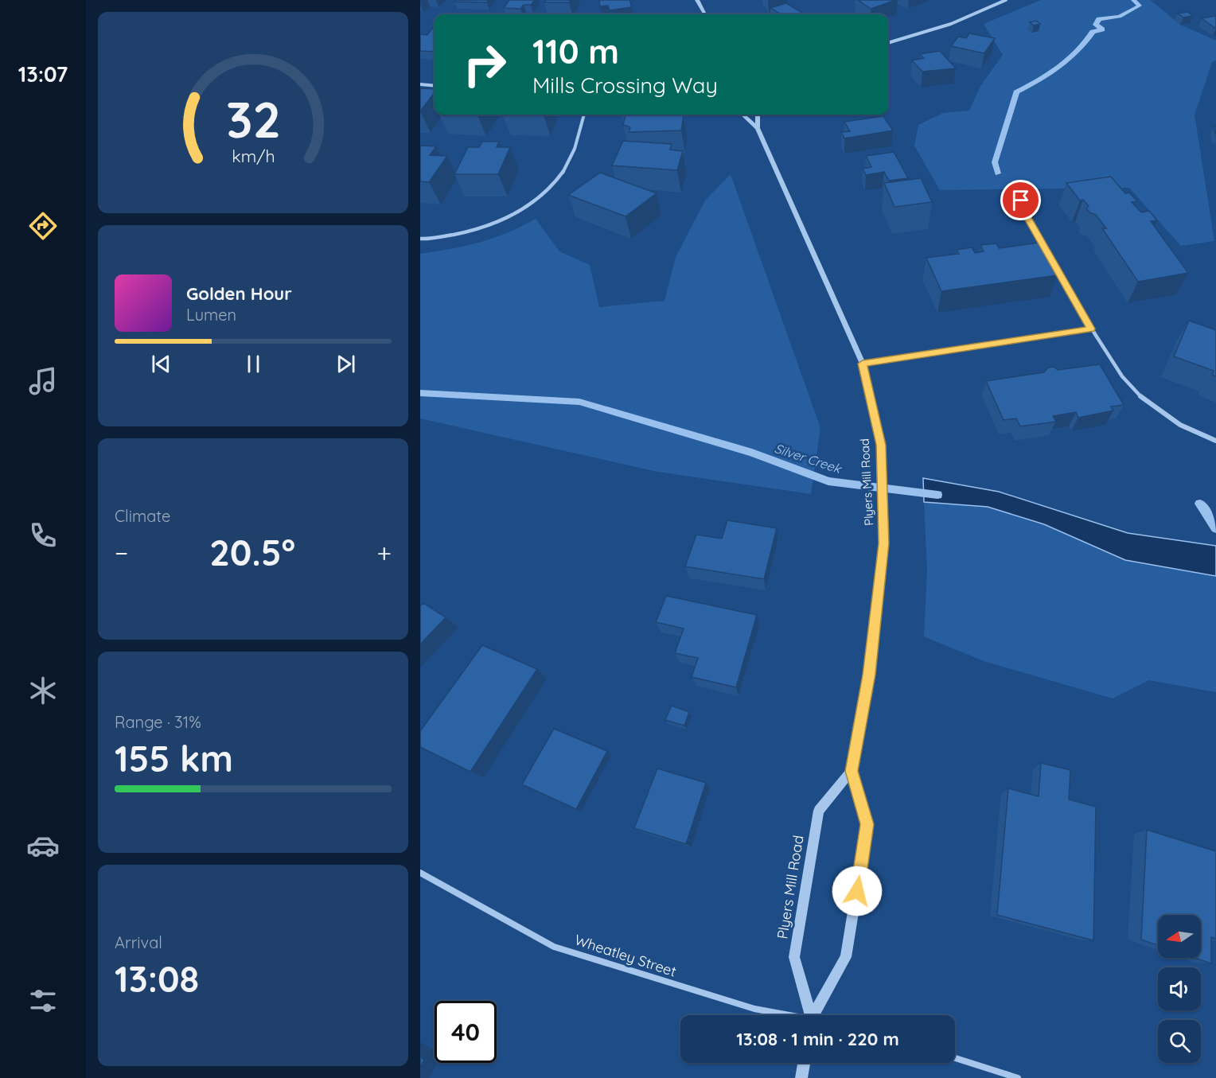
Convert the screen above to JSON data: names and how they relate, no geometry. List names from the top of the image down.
{
  "streets": {
    "street": ["Plyers Mill Road", "Wheatley Street"]
  },
  "water": ["Silver Creek"],
  "north": "left",
  "page": {
    "tabs": "13:07",
    "turn": ["110 m", "Mills Crossing Way"],
    "song": ["Golden Hour", "Lumen"],
    "tile": [
      "Climate",
      ["Range · 31%", "155 km"],
      ["Arrival", "13:08"]
    ],
    "heat": ["−", "20.5°", "+"],
    "limit": "40",
    "trip": "13:08 · 1 min · 220 m",
    "gauge": ["32", "km/h"]
  }
}
